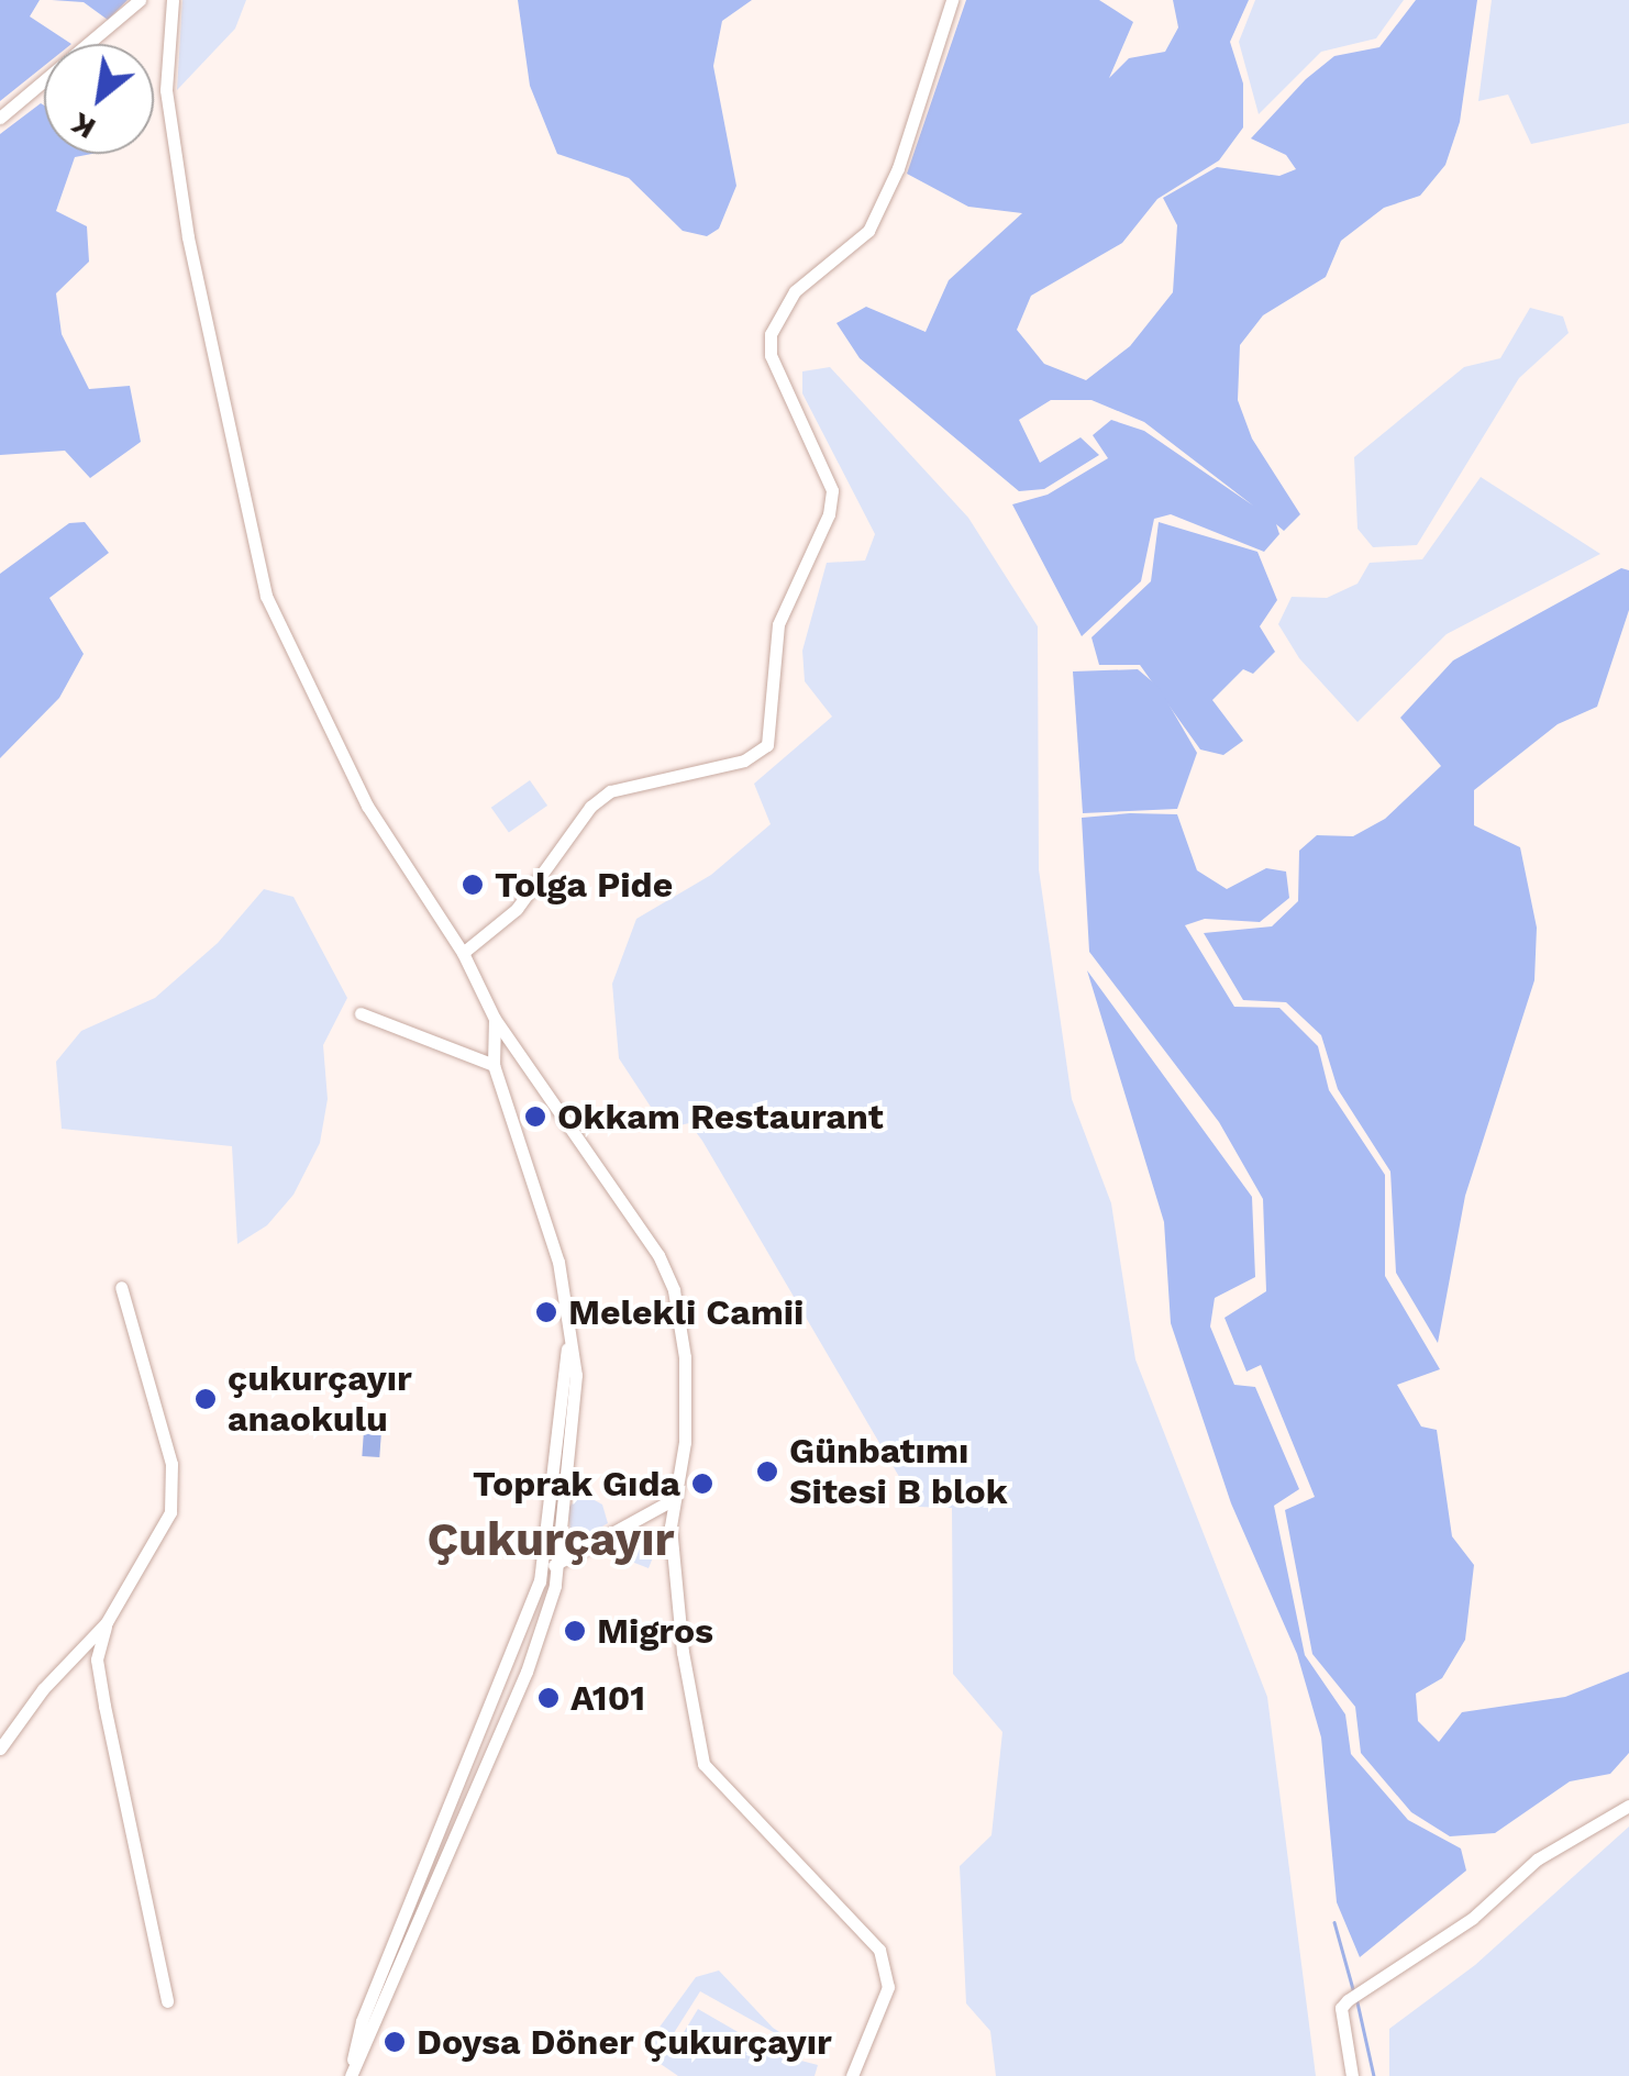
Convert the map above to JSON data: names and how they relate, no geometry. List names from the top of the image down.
{
  "districts": ["Çukurçayır"],
  "places": [
    "Tolga Pide",
    "Okkam Restaurant",
    "Melekli Camii",
    "çukurçayır anaokulu",
    "Günbatımı Sitesi B blok",
    "Toprak Gıda",
    "Migros",
    "A101",
    "Doysa Döner Çukurçayır"
  ],
  "north": "bottom left"
}
